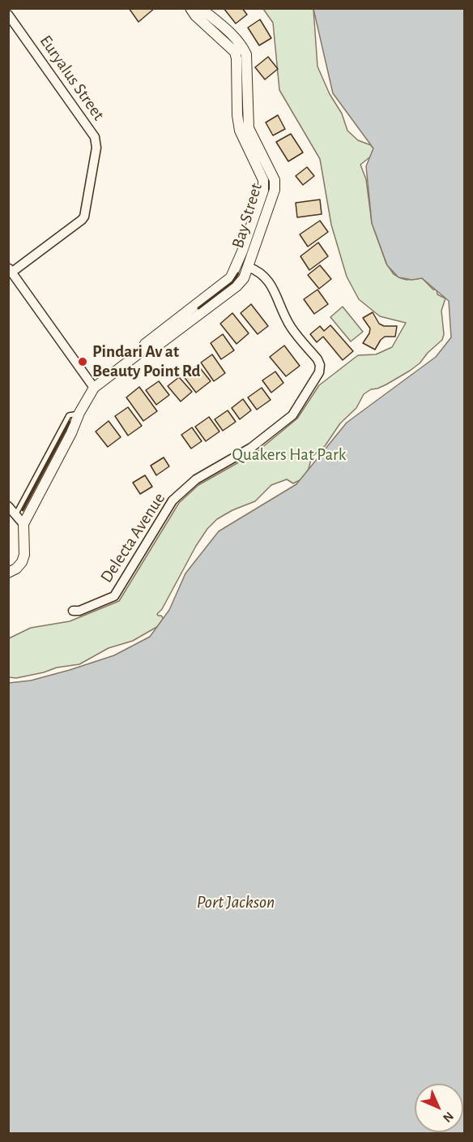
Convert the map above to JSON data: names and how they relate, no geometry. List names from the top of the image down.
{
  "streets": {
    "street": ["Euryalus Street", "Bay Street", "Delecta Avenue"]
  },
  "crossings": [
    ["Bay Street", "Delecta Avenue"]
  ],
  "water": ["Port Jackson"],
  "parks": ["Quakers Hat Park"],
  "places": ["Pindari Av at Beauty Point Rd"],
  "north": "bottom right"
}
